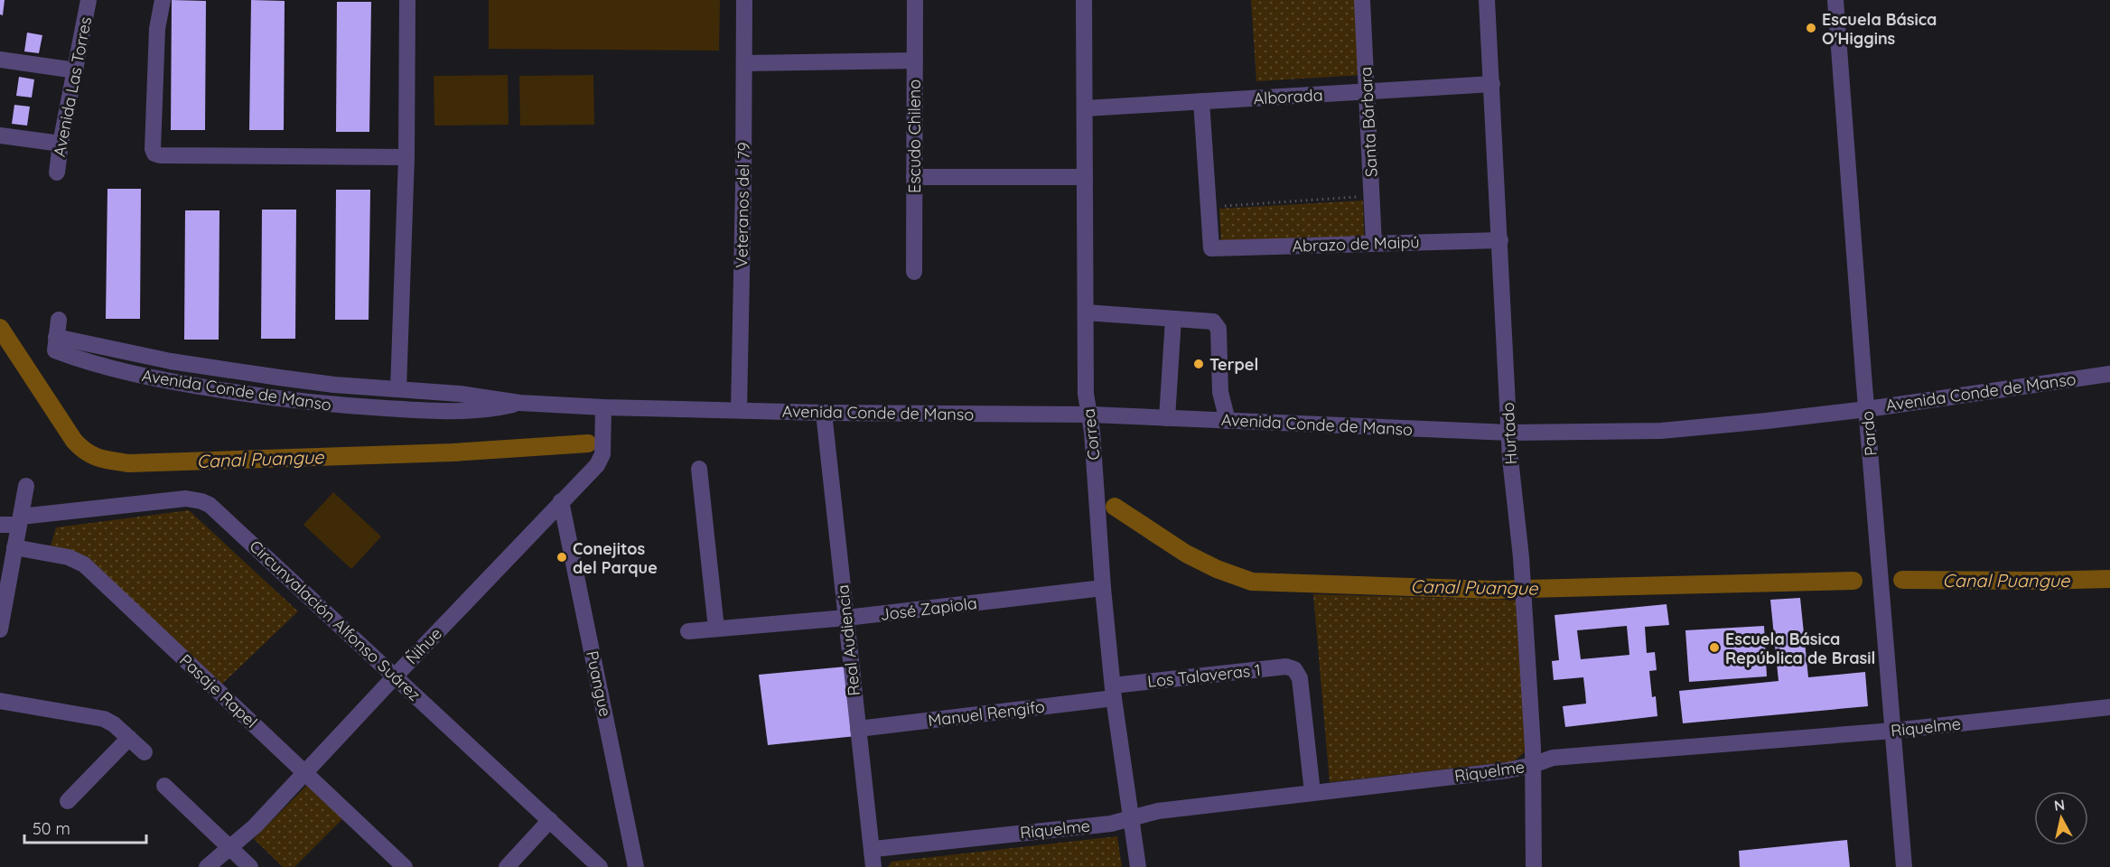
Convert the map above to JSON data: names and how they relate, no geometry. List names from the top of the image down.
{
  "streets": {
    "street": [
      "Avenida Las Torres",
      "Alborada",
      "Santa Bárbara",
      "Escudo Chileno",
      "Veteranos del 79",
      "Abrazo de Maipú",
      "Avenida Conde de Manso",
      "Hurtado",
      "Pardo",
      "Correa",
      "José Zapiola",
      "Circunvalación Alfonso Suárez",
      "Real Audiencia",
      "Ñihue",
      "Los Talaveras 1",
      "Puangue",
      "Pasaje Rapel",
      "Manuel Rengifo",
      "Riquelme"
    ]
  },
  "crossings": [
    ["Alborada", "Santa Bárbara"],
    ["Alborada", "Hurtado"],
    ["Alborada", "Correa"],
    ["Santa Bárbara", "Abrazo de Maipú"],
    ["Veteranos del 79", "Avenida Conde de Manso"],
    ["Abrazo de Maipú", "Hurtado"],
    ["Avenida Conde de Manso", "Hurtado"],
    ["Avenida Conde de Manso", "Pardo"],
    ["Avenida Conde de Manso", "Correa"],
    ["Avenida Conde de Manso", "Real Audiencia"],
    ["Avenida Conde de Manso", "Ñihue"],
    ["Hurtado", "Riquelme"],
    ["Pardo", "Riquelme"],
    ["Correa", "José Zapiola"],
    ["Correa", "Los Talaveras 1"],
    ["Correa", "Manuel Rengifo"],
    ["Correa", "Riquelme"],
    ["José Zapiola", "Real Audiencia"],
    ["Circunvalación Alfonso Suárez", "Ñihue"],
    ["Real Audiencia", "Manuel Rengifo"],
    ["Real Audiencia", "Riquelme"],
    ["Ñihue", "Puangue"],
    ["Ñihue", "Pasaje Rapel"],
    ["Los Talaveras 1", "Manuel Rengifo"],
    ["Los Talaveras 1", "Riquelme"]
  ],
  "water": ["Canal Puangue"],
  "places": [
    "Escuela Básica O'Higgins",
    "Terpel",
    "Conejitos del Parque",
    "Escuela Básica República de Brasil"
  ],
  "scale_bar": "50 m",
  "north": "top"
}
